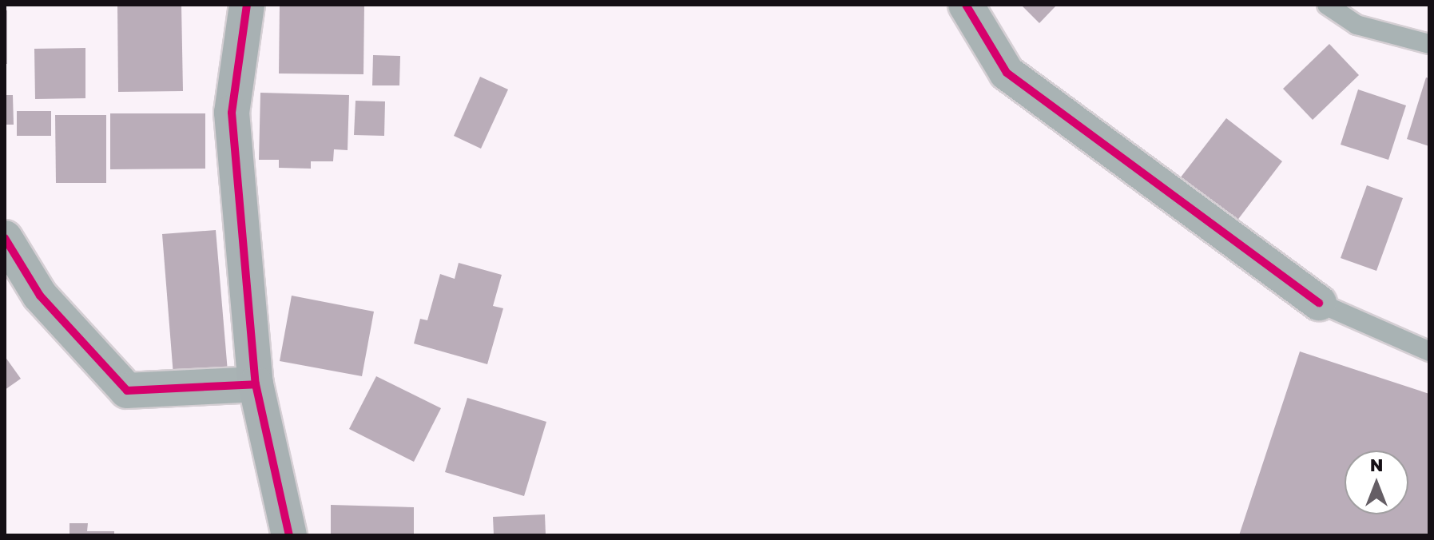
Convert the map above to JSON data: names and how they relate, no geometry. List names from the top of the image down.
{
  "north": "top"
}
